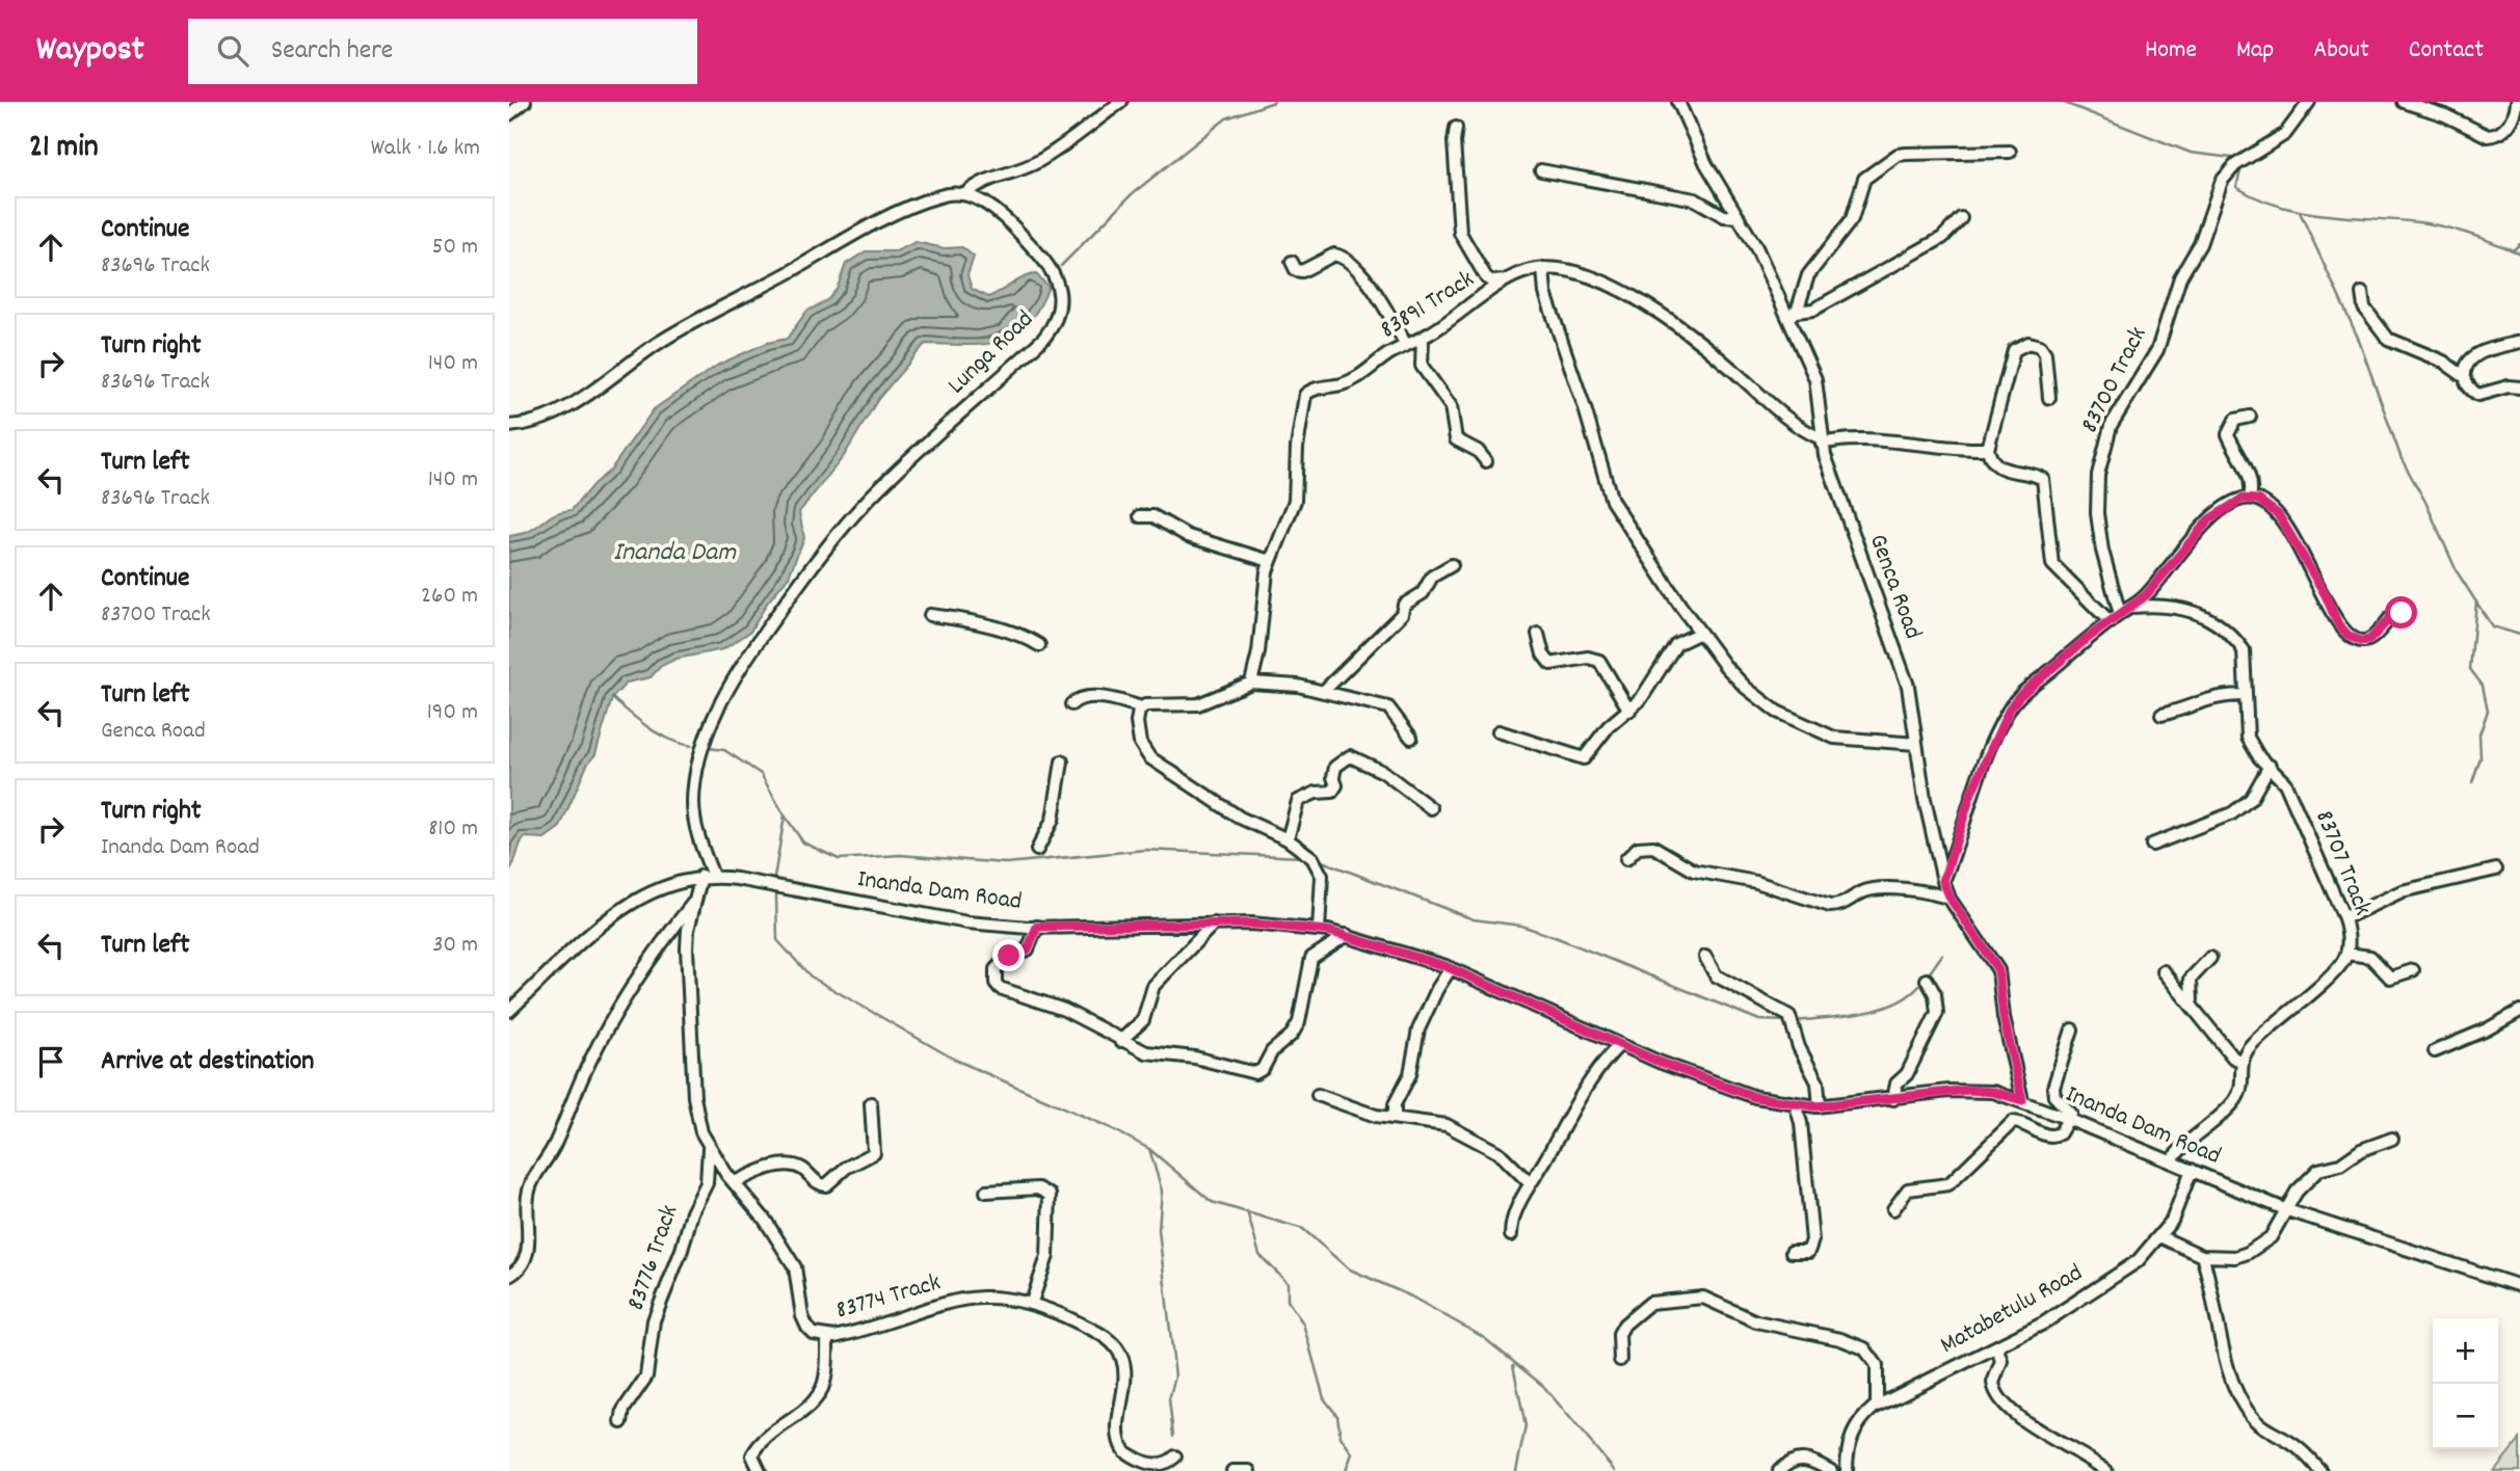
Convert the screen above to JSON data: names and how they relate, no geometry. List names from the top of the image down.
{
  "streets": {
    "street": [
      "83891 Track",
      "Lunga Road",
      "83700 Track",
      "Genca Road",
      "83707 Track",
      "Inanda Dam Road",
      "83776 Track",
      "83774 Track",
      "Matabetulu Road"
    ]
  },
  "crossings": [
    ["83891 Track", "Genca Road"],
    ["Lunga Road", "Inanda Dam Road"],
    ["Lunga Road", "83774 Track"],
    ["Genca Road", "Inanda Dam Road"],
    ["Inanda Dam Road", "83774 Track"],
    ["Inanda Dam Road", "Matabetulu Road"],
    ["83776 Track", "83774 Track"]
  ],
  "water": ["Inanda Dam"],
  "page": {
    "header": "Waypost",
    "search": "Search here",
    "nav": [
      "Home",
      "Map",
      "About",
      "Contact"
    ],
    "heading": ["21 min", "Walk · 1.6 km"],
    "list": [
      ["Continue", "83696 Track", "50 m"],
      ["Turn right", "83696 Track", "140 m"],
      ["Turn left", "83696 Track", "140 m"],
      ["Continue", "83700 Track", "260 m"],
      ["Turn left", "Genca Road", "190 m"],
      ["Turn right", "Inanda Dam Road", "810 m"],
      ["Turn left", "30 m"],
      "Arrive at destination"
    ],
    "map_buttons": ["+", "−"]
  }
}
